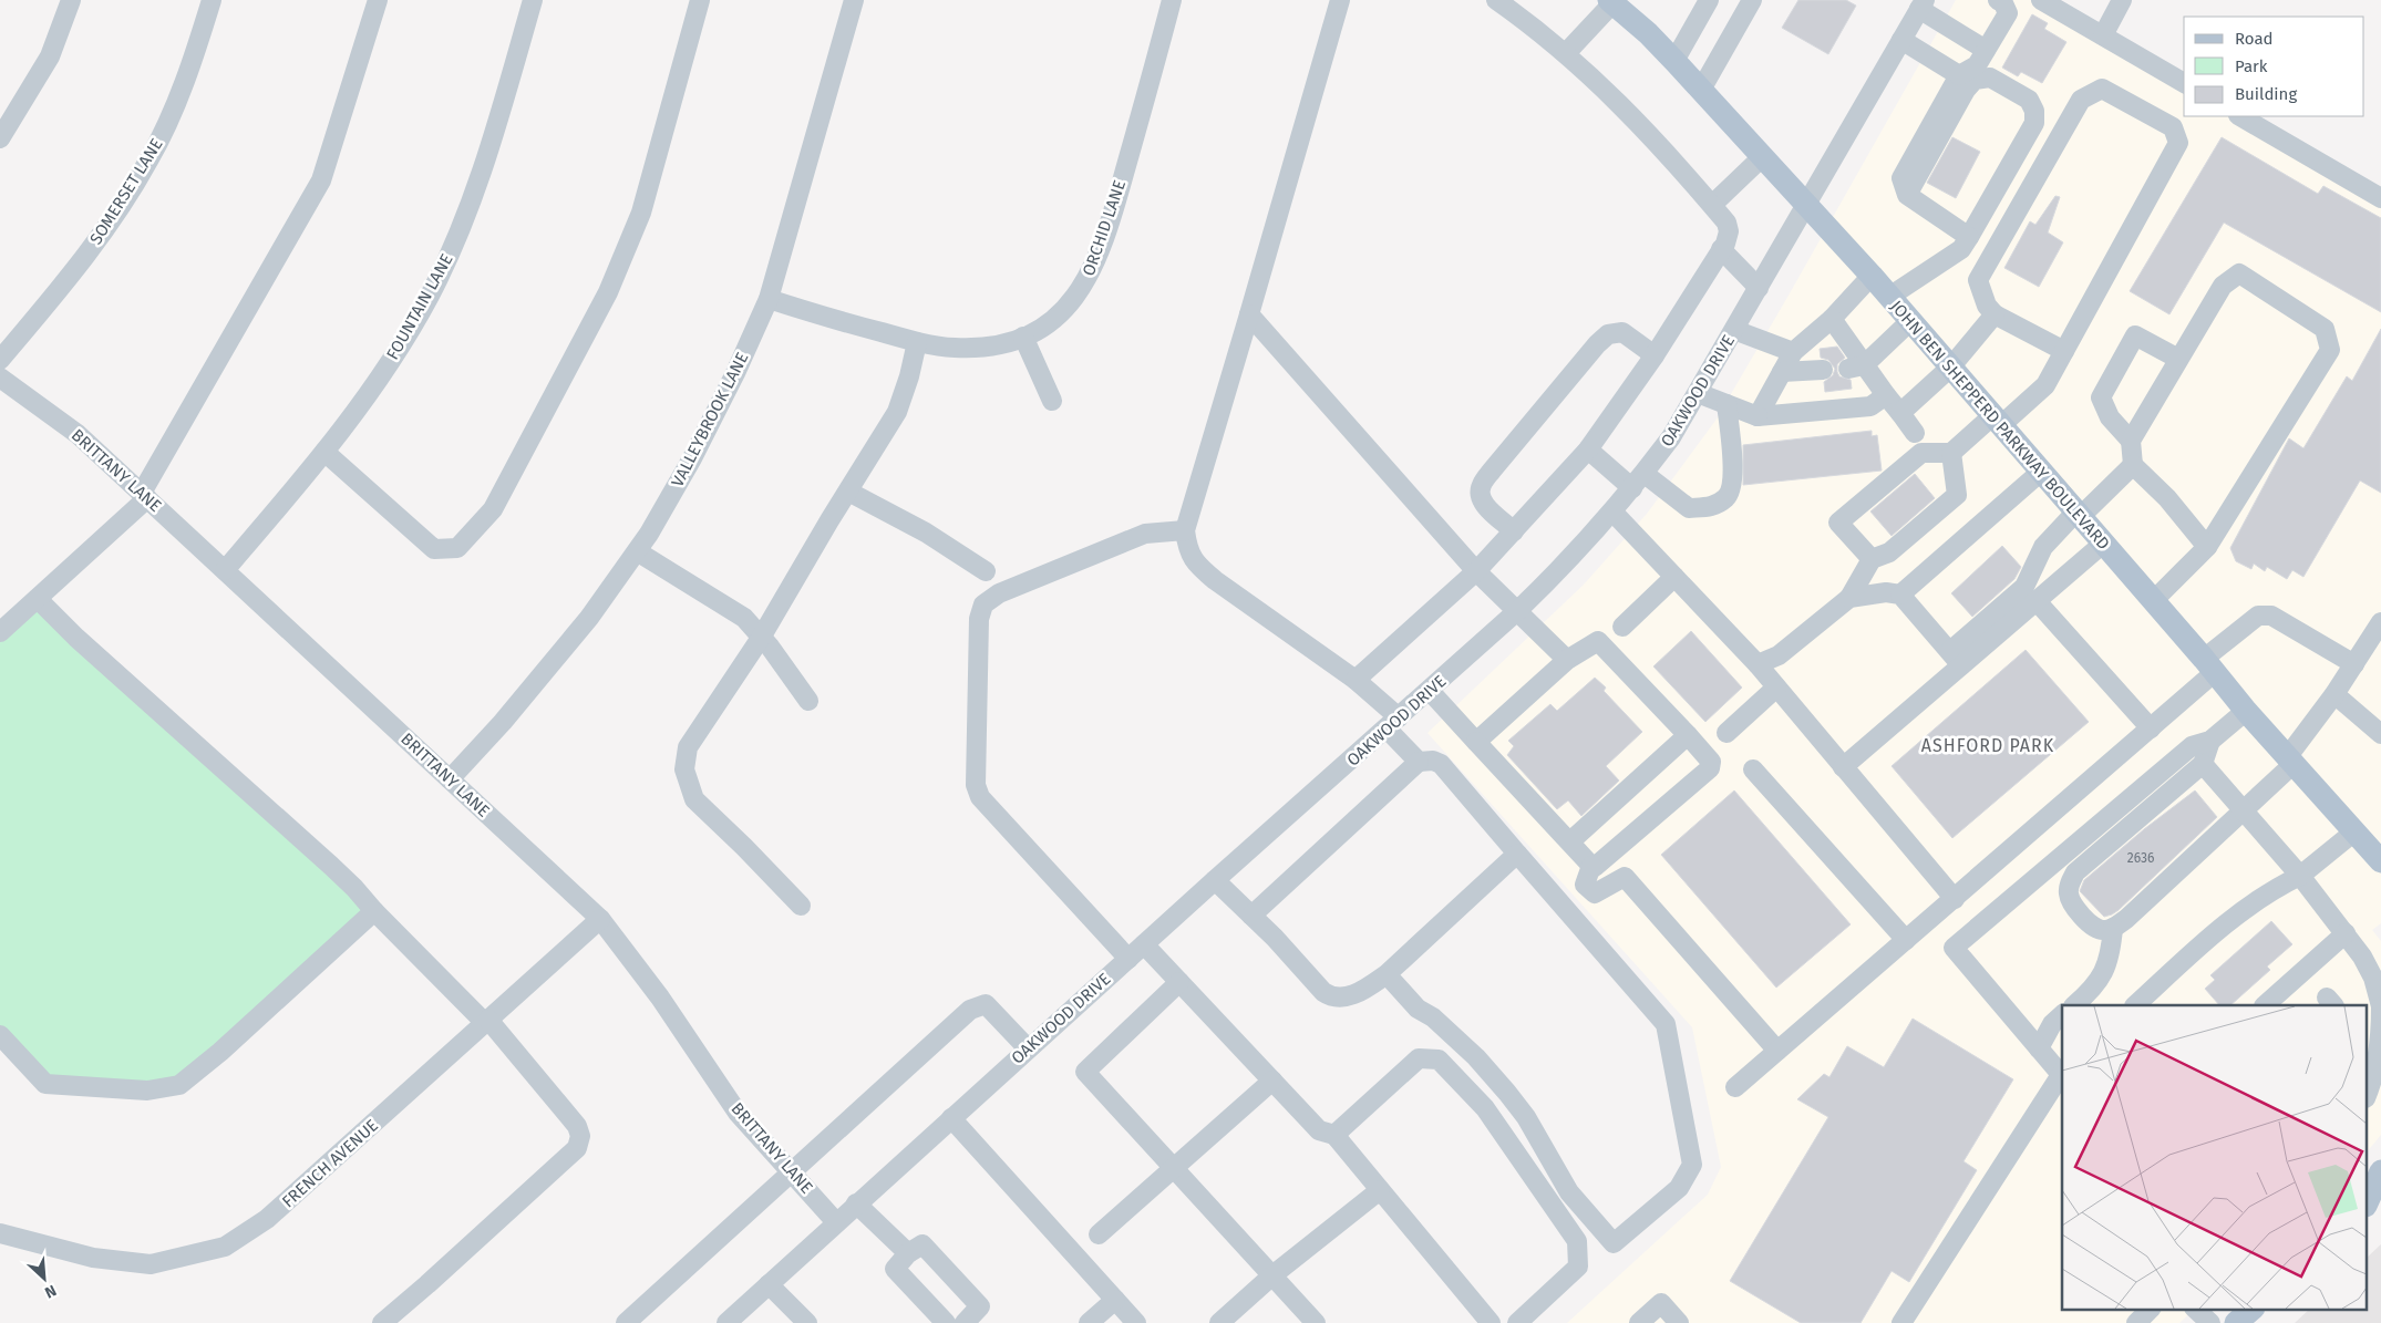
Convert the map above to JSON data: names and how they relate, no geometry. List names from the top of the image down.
{
  "streets": {
    "main road": ["JOHN BEN SHEPPERD PARKWAY BOULEVARD"],
    "street": [
      "SOMERSET LANE",
      "ORCHID LANE",
      "FOUNTAIN LANE",
      "OAKWOOD DRIVE",
      "VALLEYBROOK LANE",
      "BRITTANY LANE",
      "FRENCH AVENUE"
    ]
  },
  "crossings": [
    ["ORCHID LANE", "VALLEYBROOK LANE"],
    ["FOUNTAIN LANE", "BRITTANY LANE"],
    ["OAKWOOD DRIVE", "JOHN BEN SHEPPERD PARKWAY BOULEVARD"],
    ["OAKWOOD DRIVE", "BRITTANY LANE"],
    ["VALLEYBROOK LANE", "BRITTANY LANE"],
    ["BRITTANY LANE", "FRENCH AVENUE"]
  ],
  "districts": ["ASHFORD PARK"],
  "house_numbers": ["2636"],
  "legend": ["Road", "Park", "Building"],
  "north": "bottom right"
}
